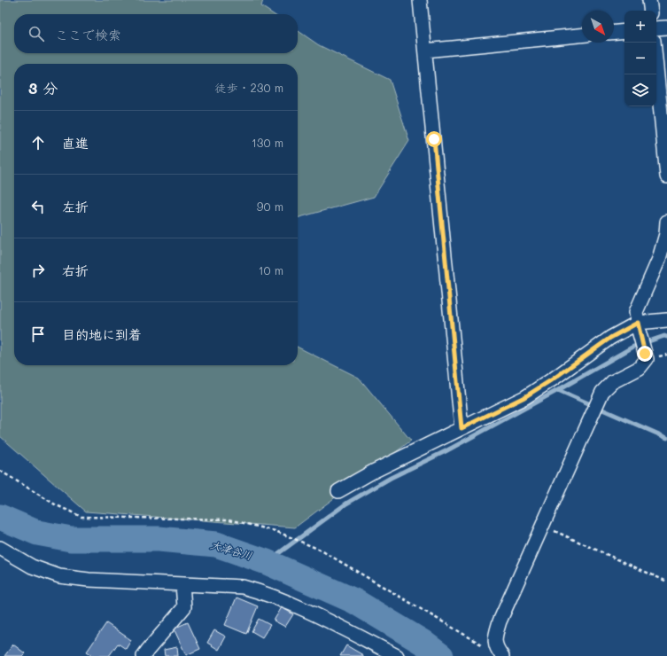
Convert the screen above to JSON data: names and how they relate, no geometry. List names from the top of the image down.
{
  "water": ["大津谷川"],
  "north": "bottom right",
  "page": {
    "map_buttons": ["+", "−"],
    "search": "ここで検索",
    "heading": ["3 分", "徒歩 · 230 m"],
    "list": [
      ["直進", "130 m"],
      ["左折", "90 m"],
      ["右折", "10 m"],
      "目的地に到着"
    ]
  }
}
